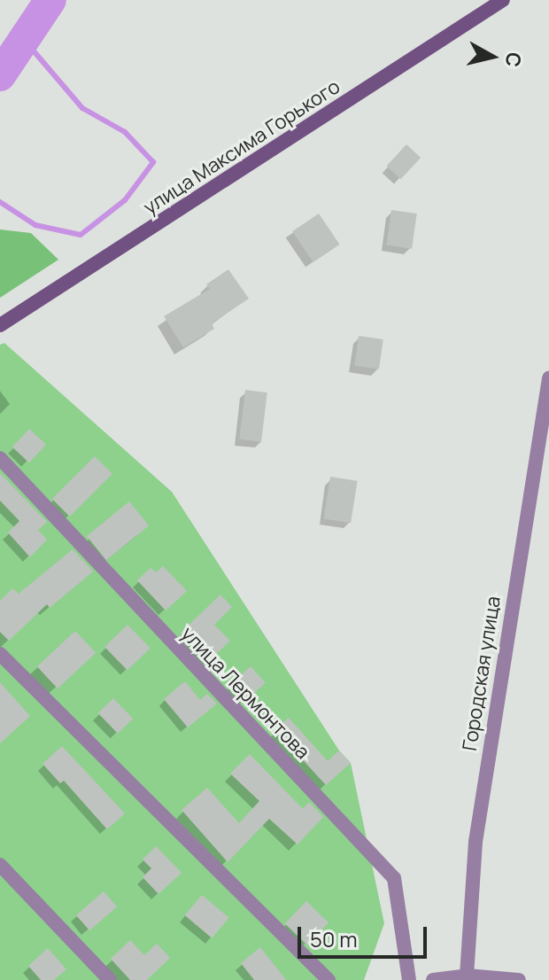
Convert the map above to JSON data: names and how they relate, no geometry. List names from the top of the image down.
{
  "streets": {
    "street": ["улица Максима Горького", "Городская улица", "улица Лермонтова"]
  },
  "scale_bar": "50 m",
  "north": "right"
}
